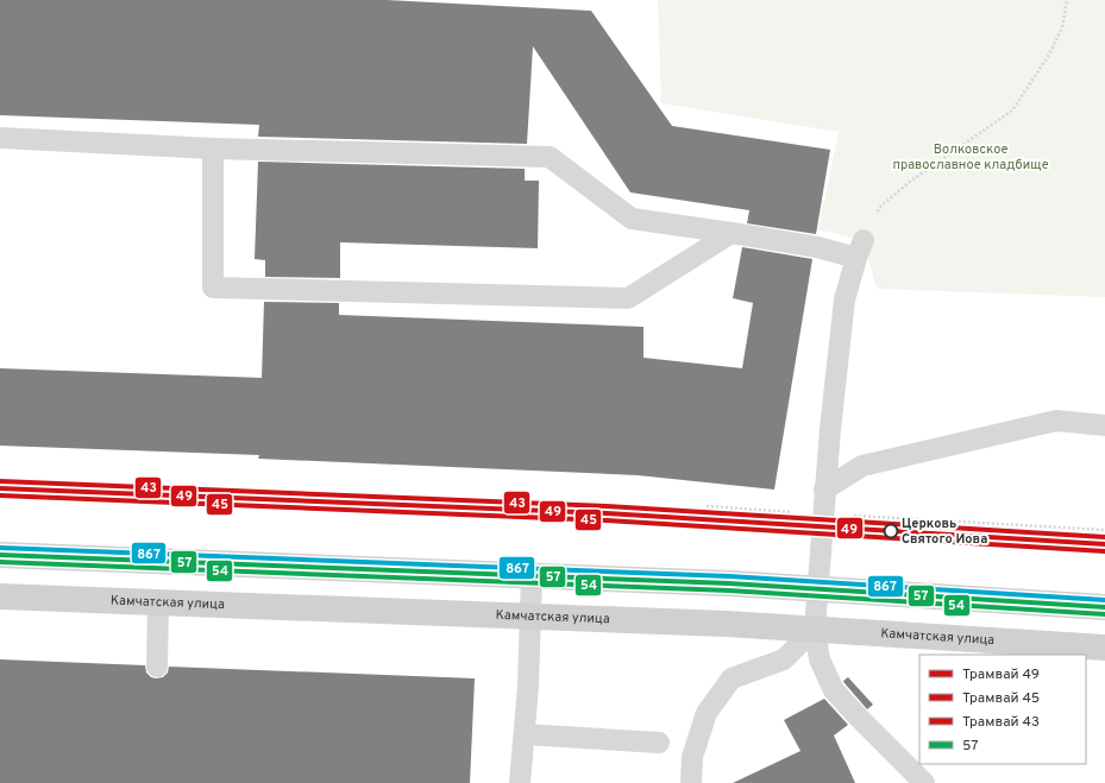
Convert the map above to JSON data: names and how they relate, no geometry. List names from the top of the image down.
{
  "streets": {
    "main road": ["Камчатская улица"]
  },
  "parks": ["Волковское православное кладбище"],
  "places": ["Церковь Святого Иова"],
  "lines": [
    "tram line 43",
    "tram line 49",
    "tram line 45",
    "transit line 867",
    "transit line 57",
    "transit line 54"
  ],
  "legend": [
    "Трамвай 49",
    "Трамвай 45",
    "Трамвай 43",
    "57"
  ]
}
